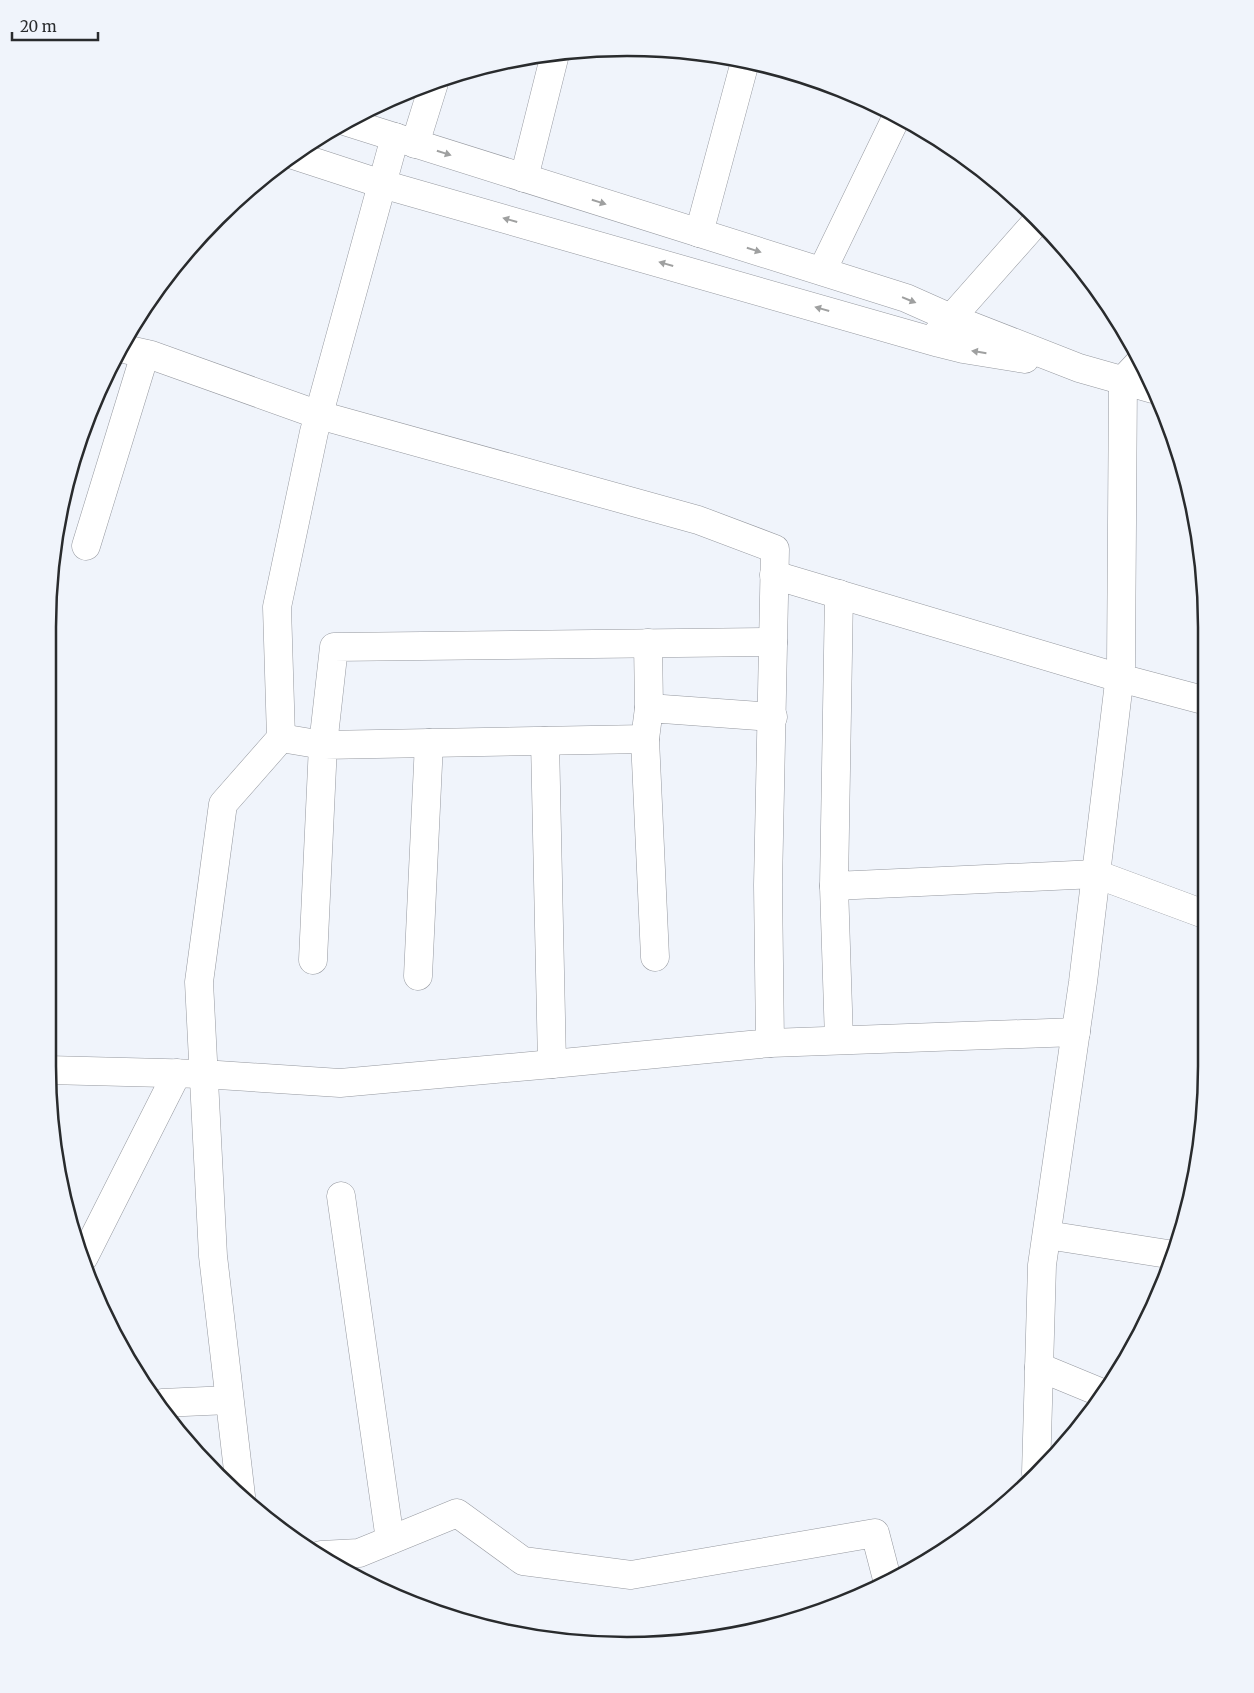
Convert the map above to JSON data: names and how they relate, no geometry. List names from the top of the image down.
{
  "scale_bar": "20 m"
}
